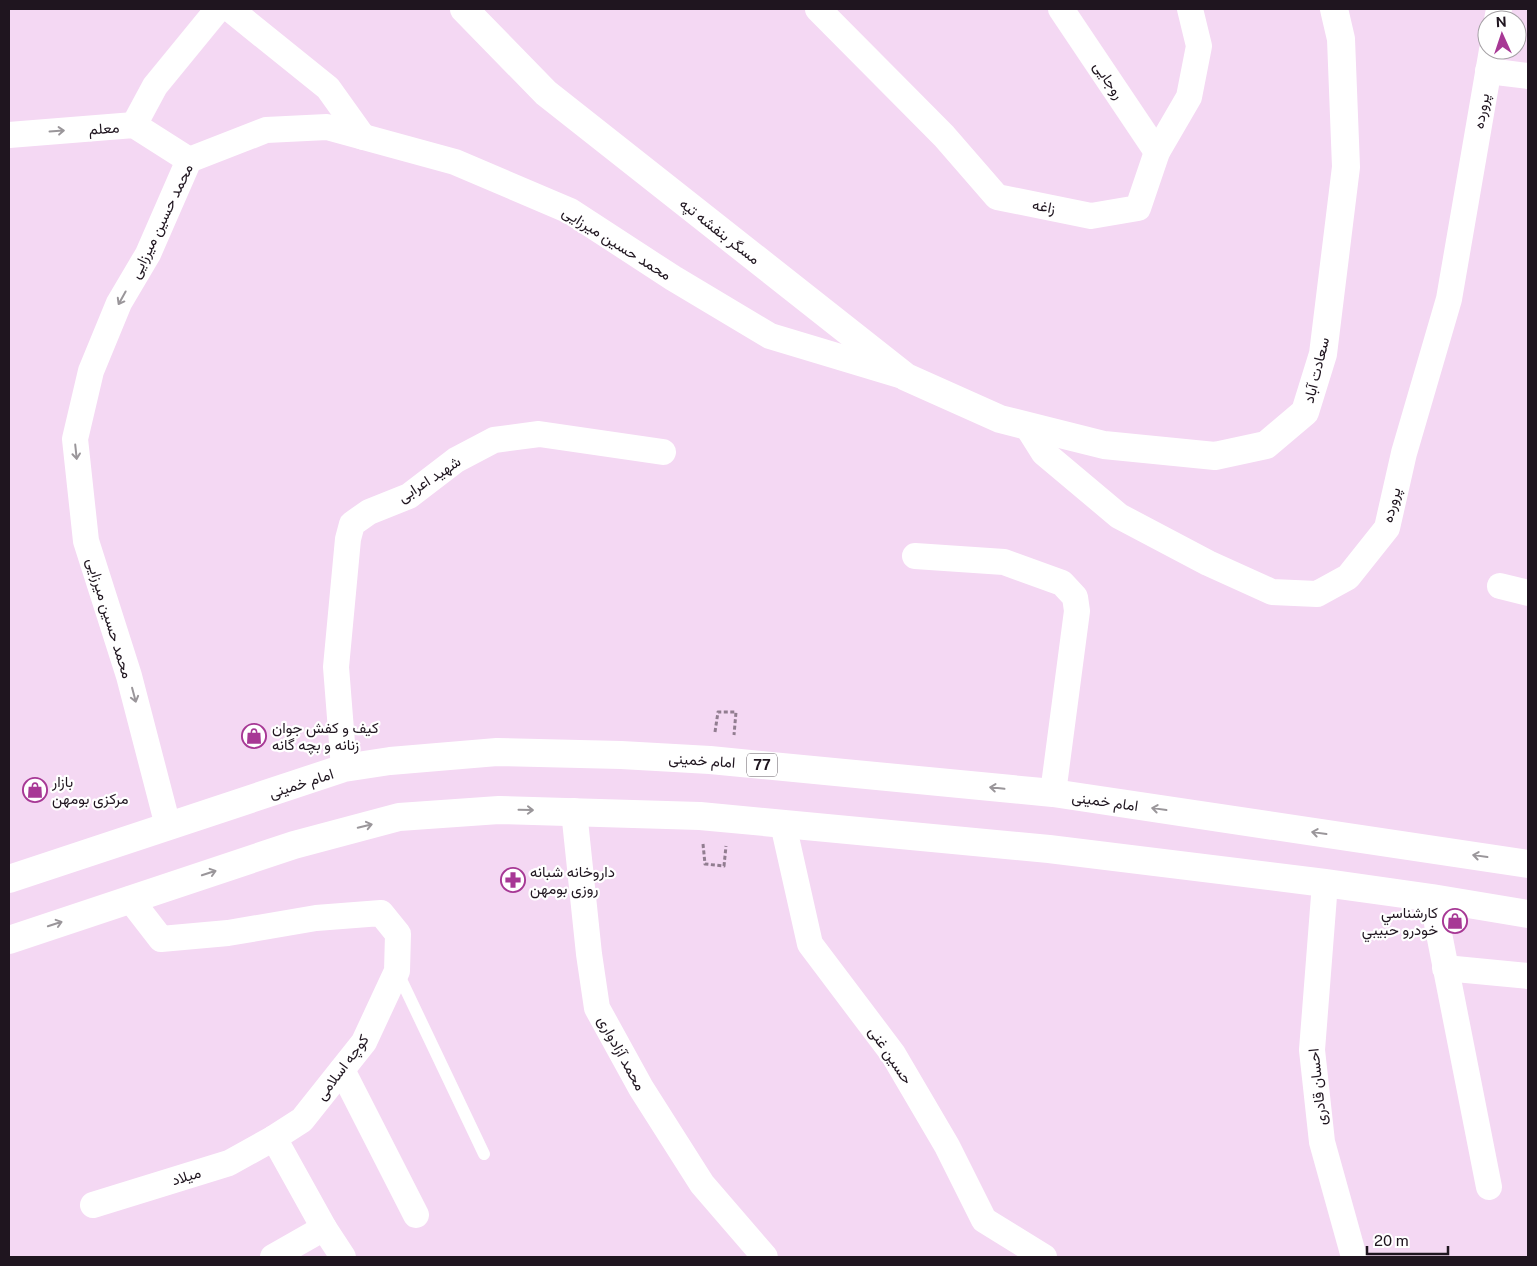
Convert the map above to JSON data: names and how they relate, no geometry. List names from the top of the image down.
{
  "streets": {
    "main road": [
      "مسگر بنفشه تپه",
      "سعادت آباد",
      "امام خمینی",
      "77"
    ],
    "street": [
      "روجایی",
      "پرورده",
      "معلم",
      "زاغه",
      "محمد حسین میرزایی",
      "شهید اعرابی",
      "محمد آزادواری",
      "حسین غنی",
      "کوچه اسلامی",
      "احسان قادری",
      "میلاد"
    ]
  },
  "crossings": [
    ["روجایی", "زاغه"],
    ["پرورده", "سعادت آباد"],
    ["معلم", "محمد حسین میرزایی"],
    ["محمد حسین میرزایی", "مسگر بنفشه تپه"],
    ["محمد حسین میرزایی", "امام خمینی"],
    ["مسگر بنفشه تپه", "سعادت آباد"],
    ["شهید اعرابی", "امام خمینی"],
    ["کوچه اسلامی", "میلاد"]
  ],
  "one_way": ["معلم", "محمد حسین میرزایی"],
  "places": {
    "shop": ["کیف و کفش جوان زنانه و بچه گانه", "بازار مرکزی بومهن", "كارشناسي خودرو حبيبي"],
    "pharmacy": ["داروخانه شبانه روزی بومهن"]
  },
  "scale_bar": "20 m",
  "north": "top"
}
